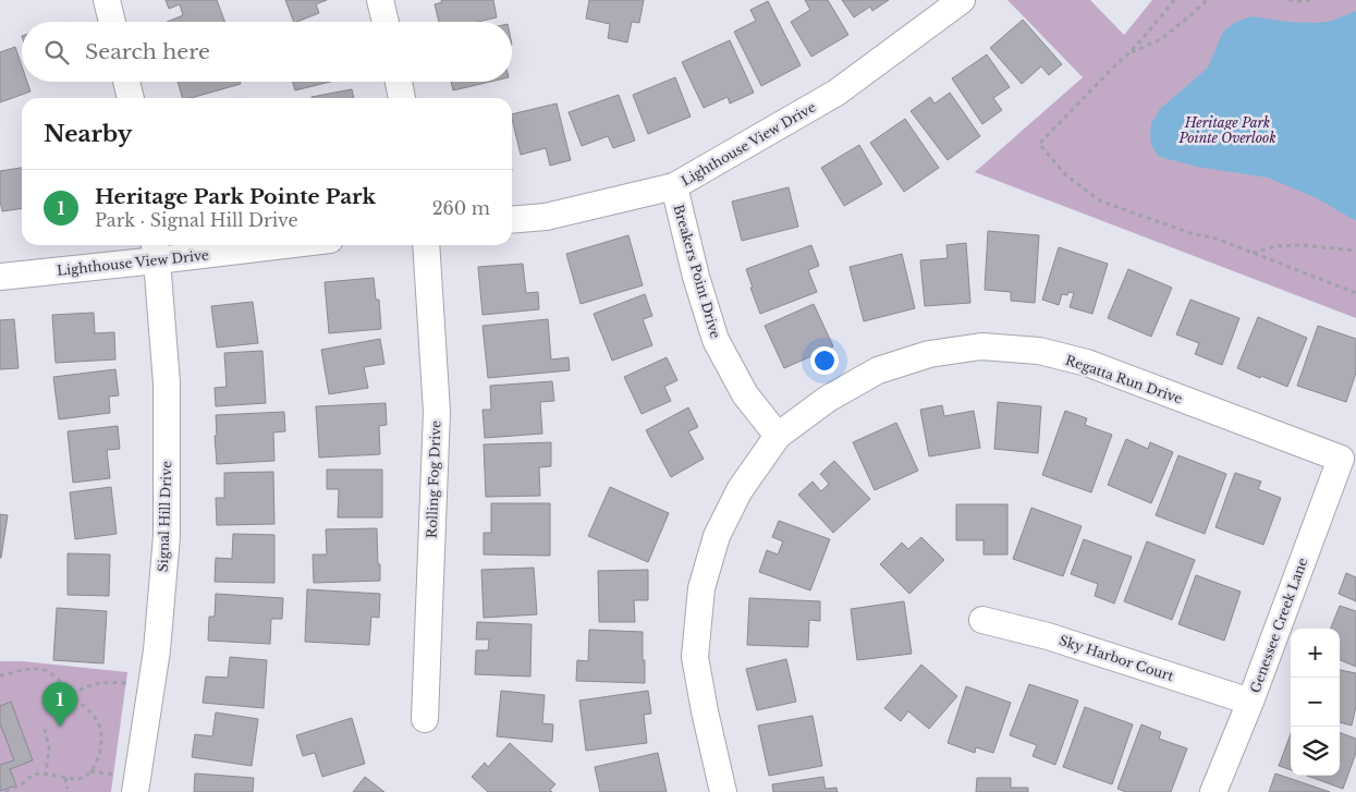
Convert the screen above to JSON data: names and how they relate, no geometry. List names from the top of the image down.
{
  "streets": {
    "street": [
      "Lighthouse View Drive",
      "Breakers Point Drive",
      "Regatta Run Drive",
      "Rolling Fog Drive",
      "Signal Hill Drive",
      "Genessee Creek Lane",
      "Sky Harbor Court"
    ]
  },
  "crossings": [
    ["Lighthouse View Drive", "Breakers Point Drive"],
    ["Lighthouse View Drive", "Signal Hill Drive"],
    ["Breakers Point Drive", "Regatta Run Drive"],
    ["Regatta Run Drive", "Genessee Creek Lane"],
    ["Genessee Creek Lane", "Sky Harbor Court"]
  ],
  "parks": ["Heritage Park Pointe Overlook"],
  "page": {
    "search": "Search here",
    "heading": "Nearby",
    "list": [
      {
        "mark": "1",
        "name": "Heritage Park Pointe Park",
        "note": "Park · Signal Hill Drive",
        "value": "260 m"
      }
    ],
    "map_buttons": ["+", "−"],
    "pins": "1"
  }
}
